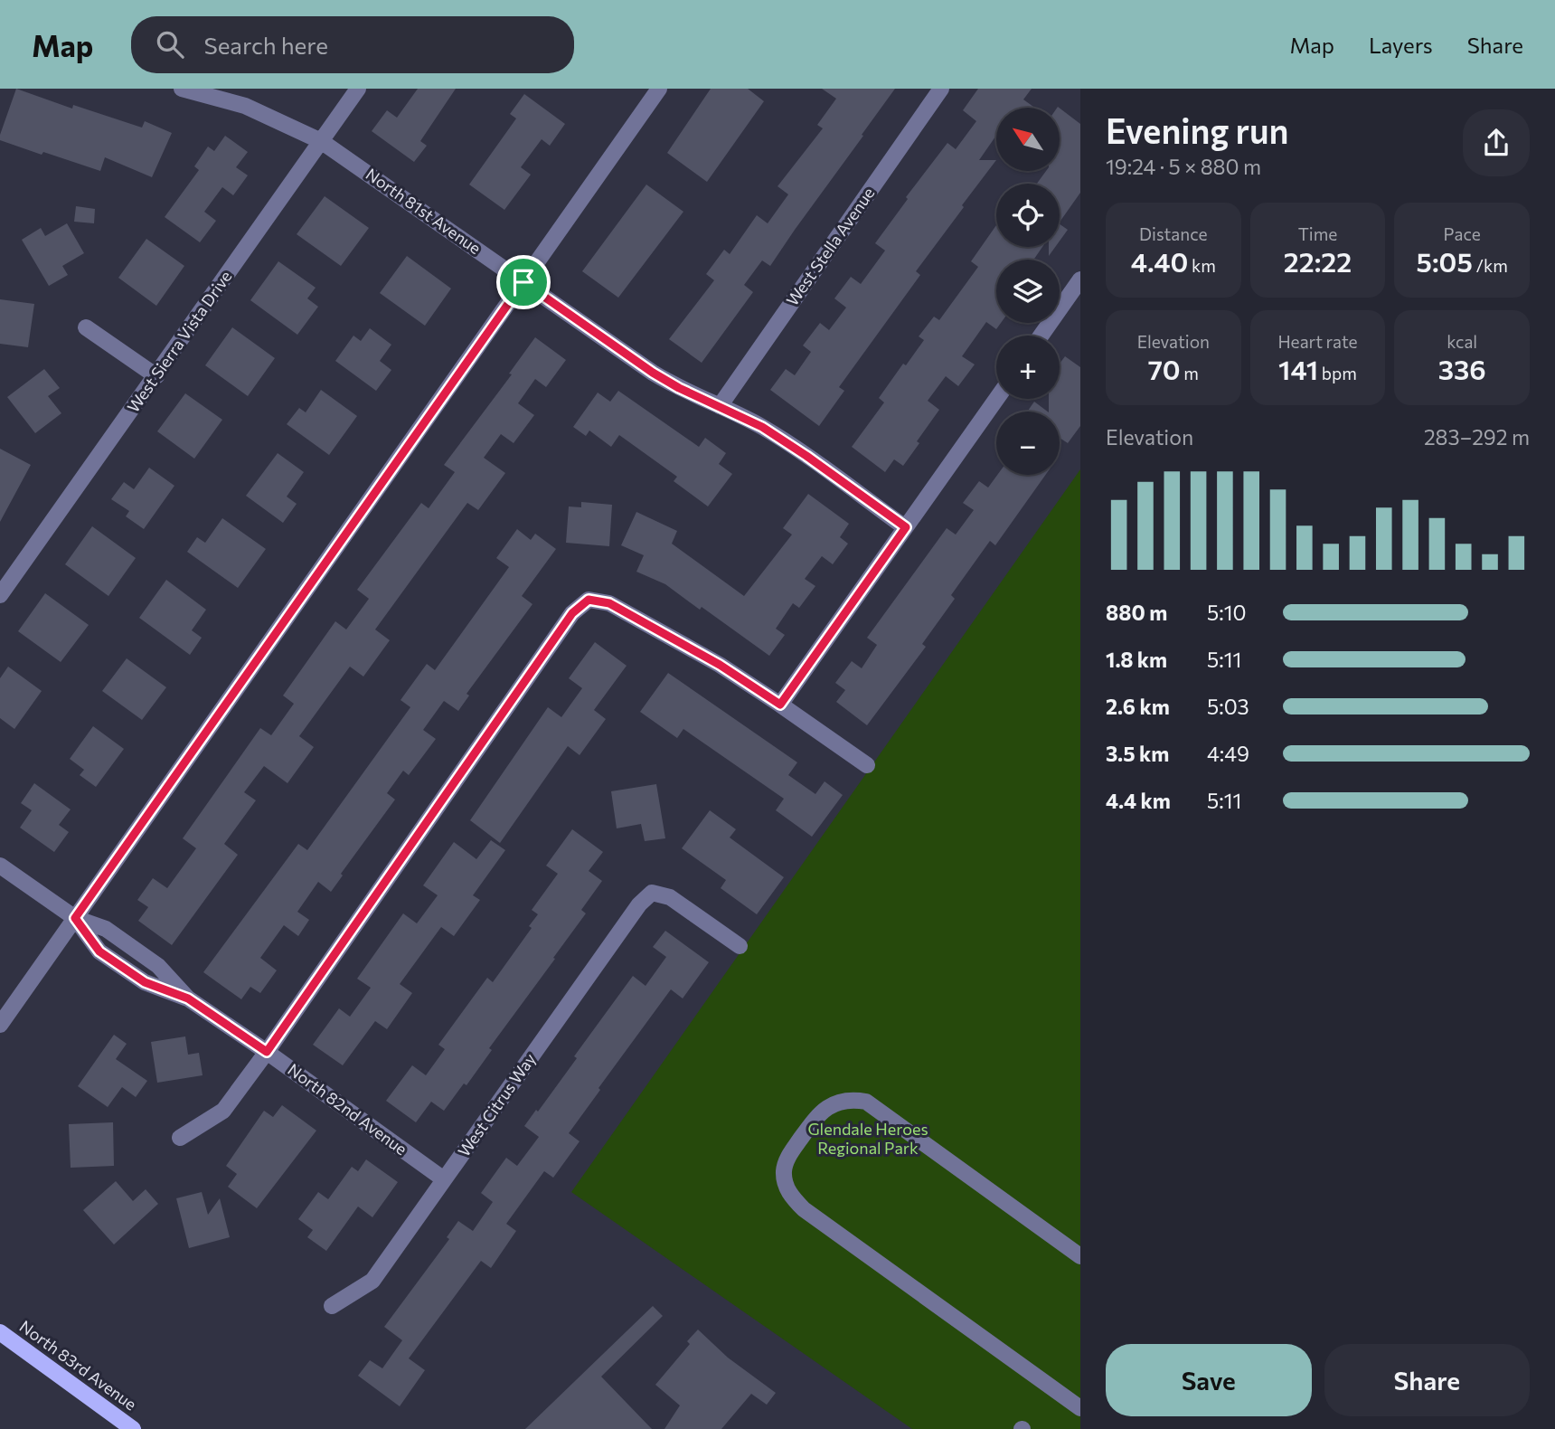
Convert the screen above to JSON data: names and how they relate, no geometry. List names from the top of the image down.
{
  "streets": {
    "main road": ["North 83rd Avenue"],
    "street": [
      "North 81st Avenue",
      "West Stella Avenue",
      "West Sierra Vista Drive",
      "West Citrus Way",
      "North 82nd Avenue"
    ]
  },
  "crossings": [
    ["North 81st Avenue", "West Stella Avenue"],
    ["North 81st Avenue", "West Sierra Vista Drive"],
    ["West Citrus Way", "North 82nd Avenue"]
  ],
  "parks": ["Glendale Heroes Regional Park"],
  "north": "top left",
  "page": {
    "header": "Map",
    "search": "Search here",
    "nav": ["Map", "Layers", "Share"],
    "heading": ["Evening run", "19:24 · 5 × 880 m"],
    "map_buttons": ["+", "−"],
    "stats": [
      ["Distance", "4.40 km"],
      ["Time", "22:22"],
      ["Pace", "5:05 /km"],
      ["Elevation", "70 m"],
      ["Heart rate", "141 bpm"],
      ["kcal", "336"]
    ],
    "chart": ["Elevation", "283–292 m"],
    "list": [
      {
        "name": "880 m",
        "note": "5:10"
      },
      {
        "name": "1.8 km",
        "note": "5:11"
      },
      {
        "name": "2.6 km",
        "note": "5:03"
      },
      {
        "name": "3.5 km",
        "note": "4:49"
      },
      {
        "name": "4.4 km",
        "note": "5:11"
      }
    ],
    "buttons": ["Save", "Share"]
  }
}
